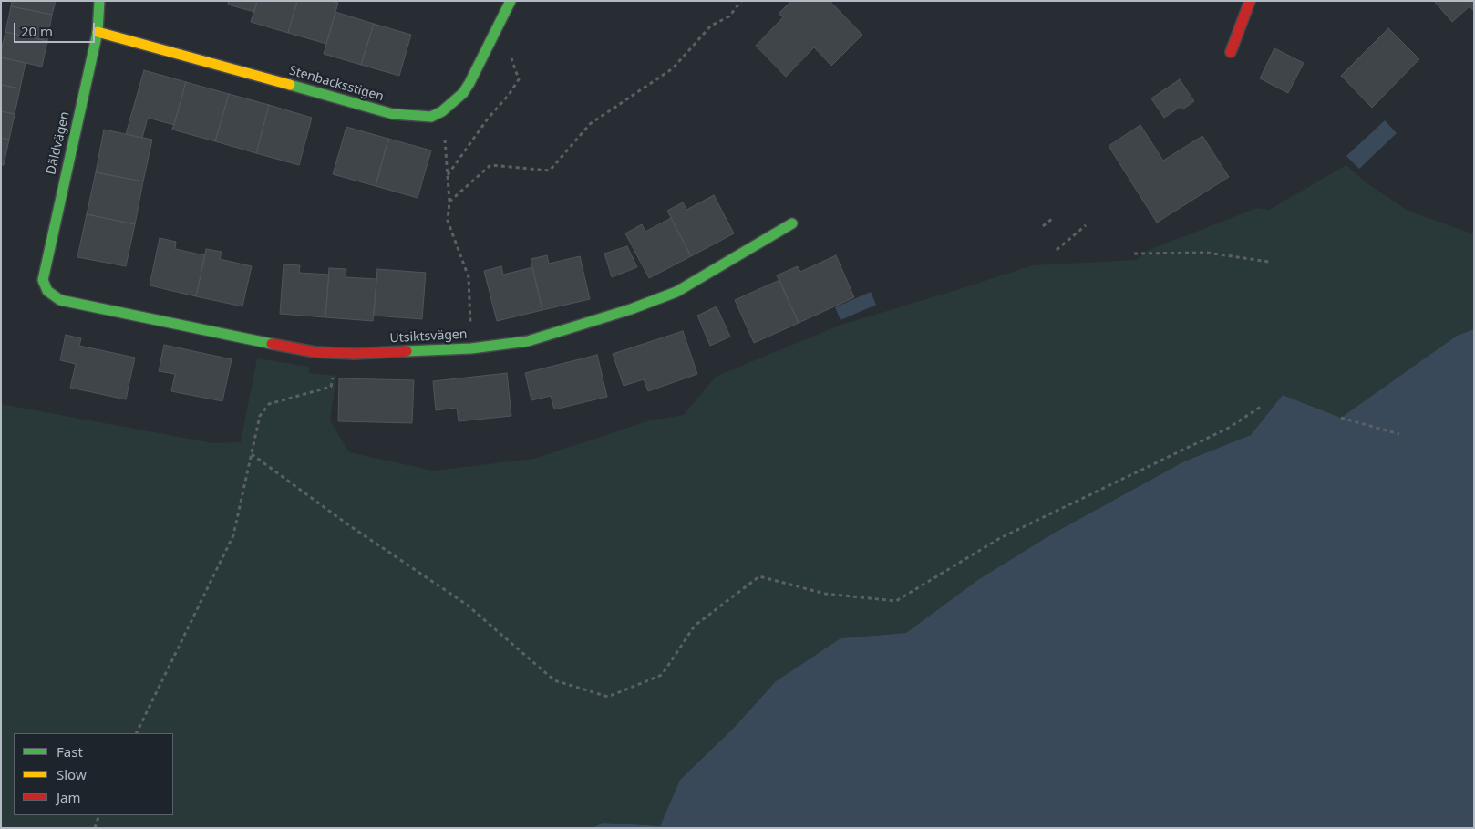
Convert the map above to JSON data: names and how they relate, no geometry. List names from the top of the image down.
{
  "streets": {
    "street": ["Stenbacksstigen", "Däldvägen", "Utsiktsvägen"]
  },
  "crossings": [
    ["Stenbacksstigen", "Däldvägen"],
    ["Däldvägen", "Utsiktsvägen"]
  ],
  "legend": ["Fast", "Slow", "Jam"],
  "scale_bar": "20 m"
}
